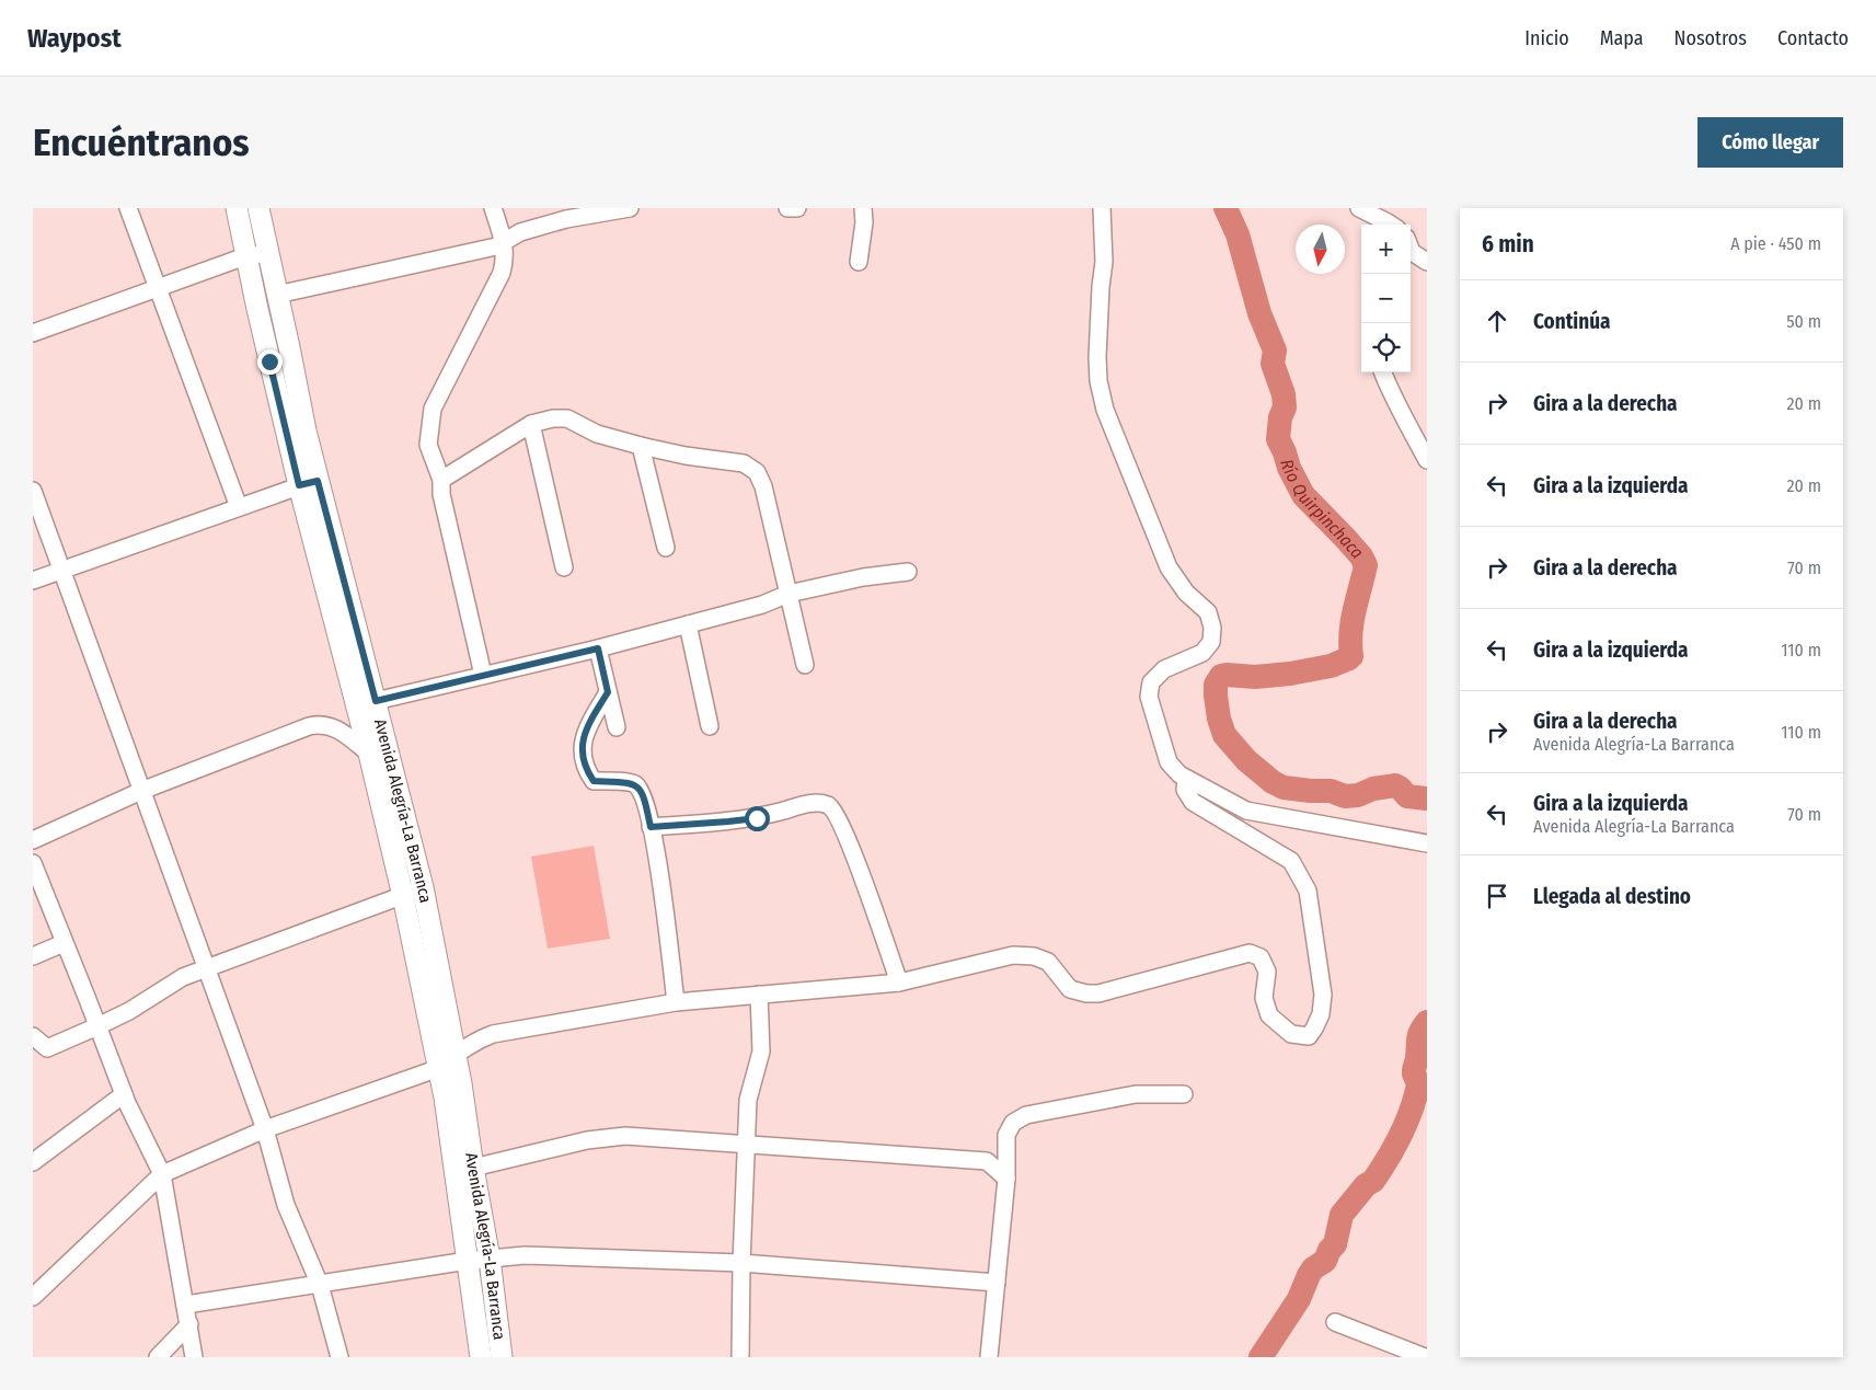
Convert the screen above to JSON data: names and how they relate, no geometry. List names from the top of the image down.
{
  "streets": {
    "main road": ["Avenida Alegría-La Barranca"]
  },
  "water": ["Río Quirpinchaca"],
  "north": "bottom",
  "page": {
    "header": "Waypost",
    "nav": [
      "Inicio",
      "Mapa",
      "Nosotros",
      "Contacto"
    ],
    "buttons": "Cómo llegar",
    "title": "Encuéntranos",
    "heading": ["6 min", "A pie · 450 m"],
    "map_buttons": ["+", "−"],
    "list": [
      ["Continúa", "50 m"],
      ["Gira a la derecha", "20 m"],
      ["Gira a la izquierda", "20 m"],
      ["Gira a la derecha", "70 m"],
      ["Gira a la izquierda", "110 m"],
      ["Gira a la derecha", "Avenida Alegría-La Barranca", "110 m"],
      ["Gira a la izquierda", "Avenida Alegría-La Barranca", "70 m"],
      "Llegada al destino"
    ]
  }
}
